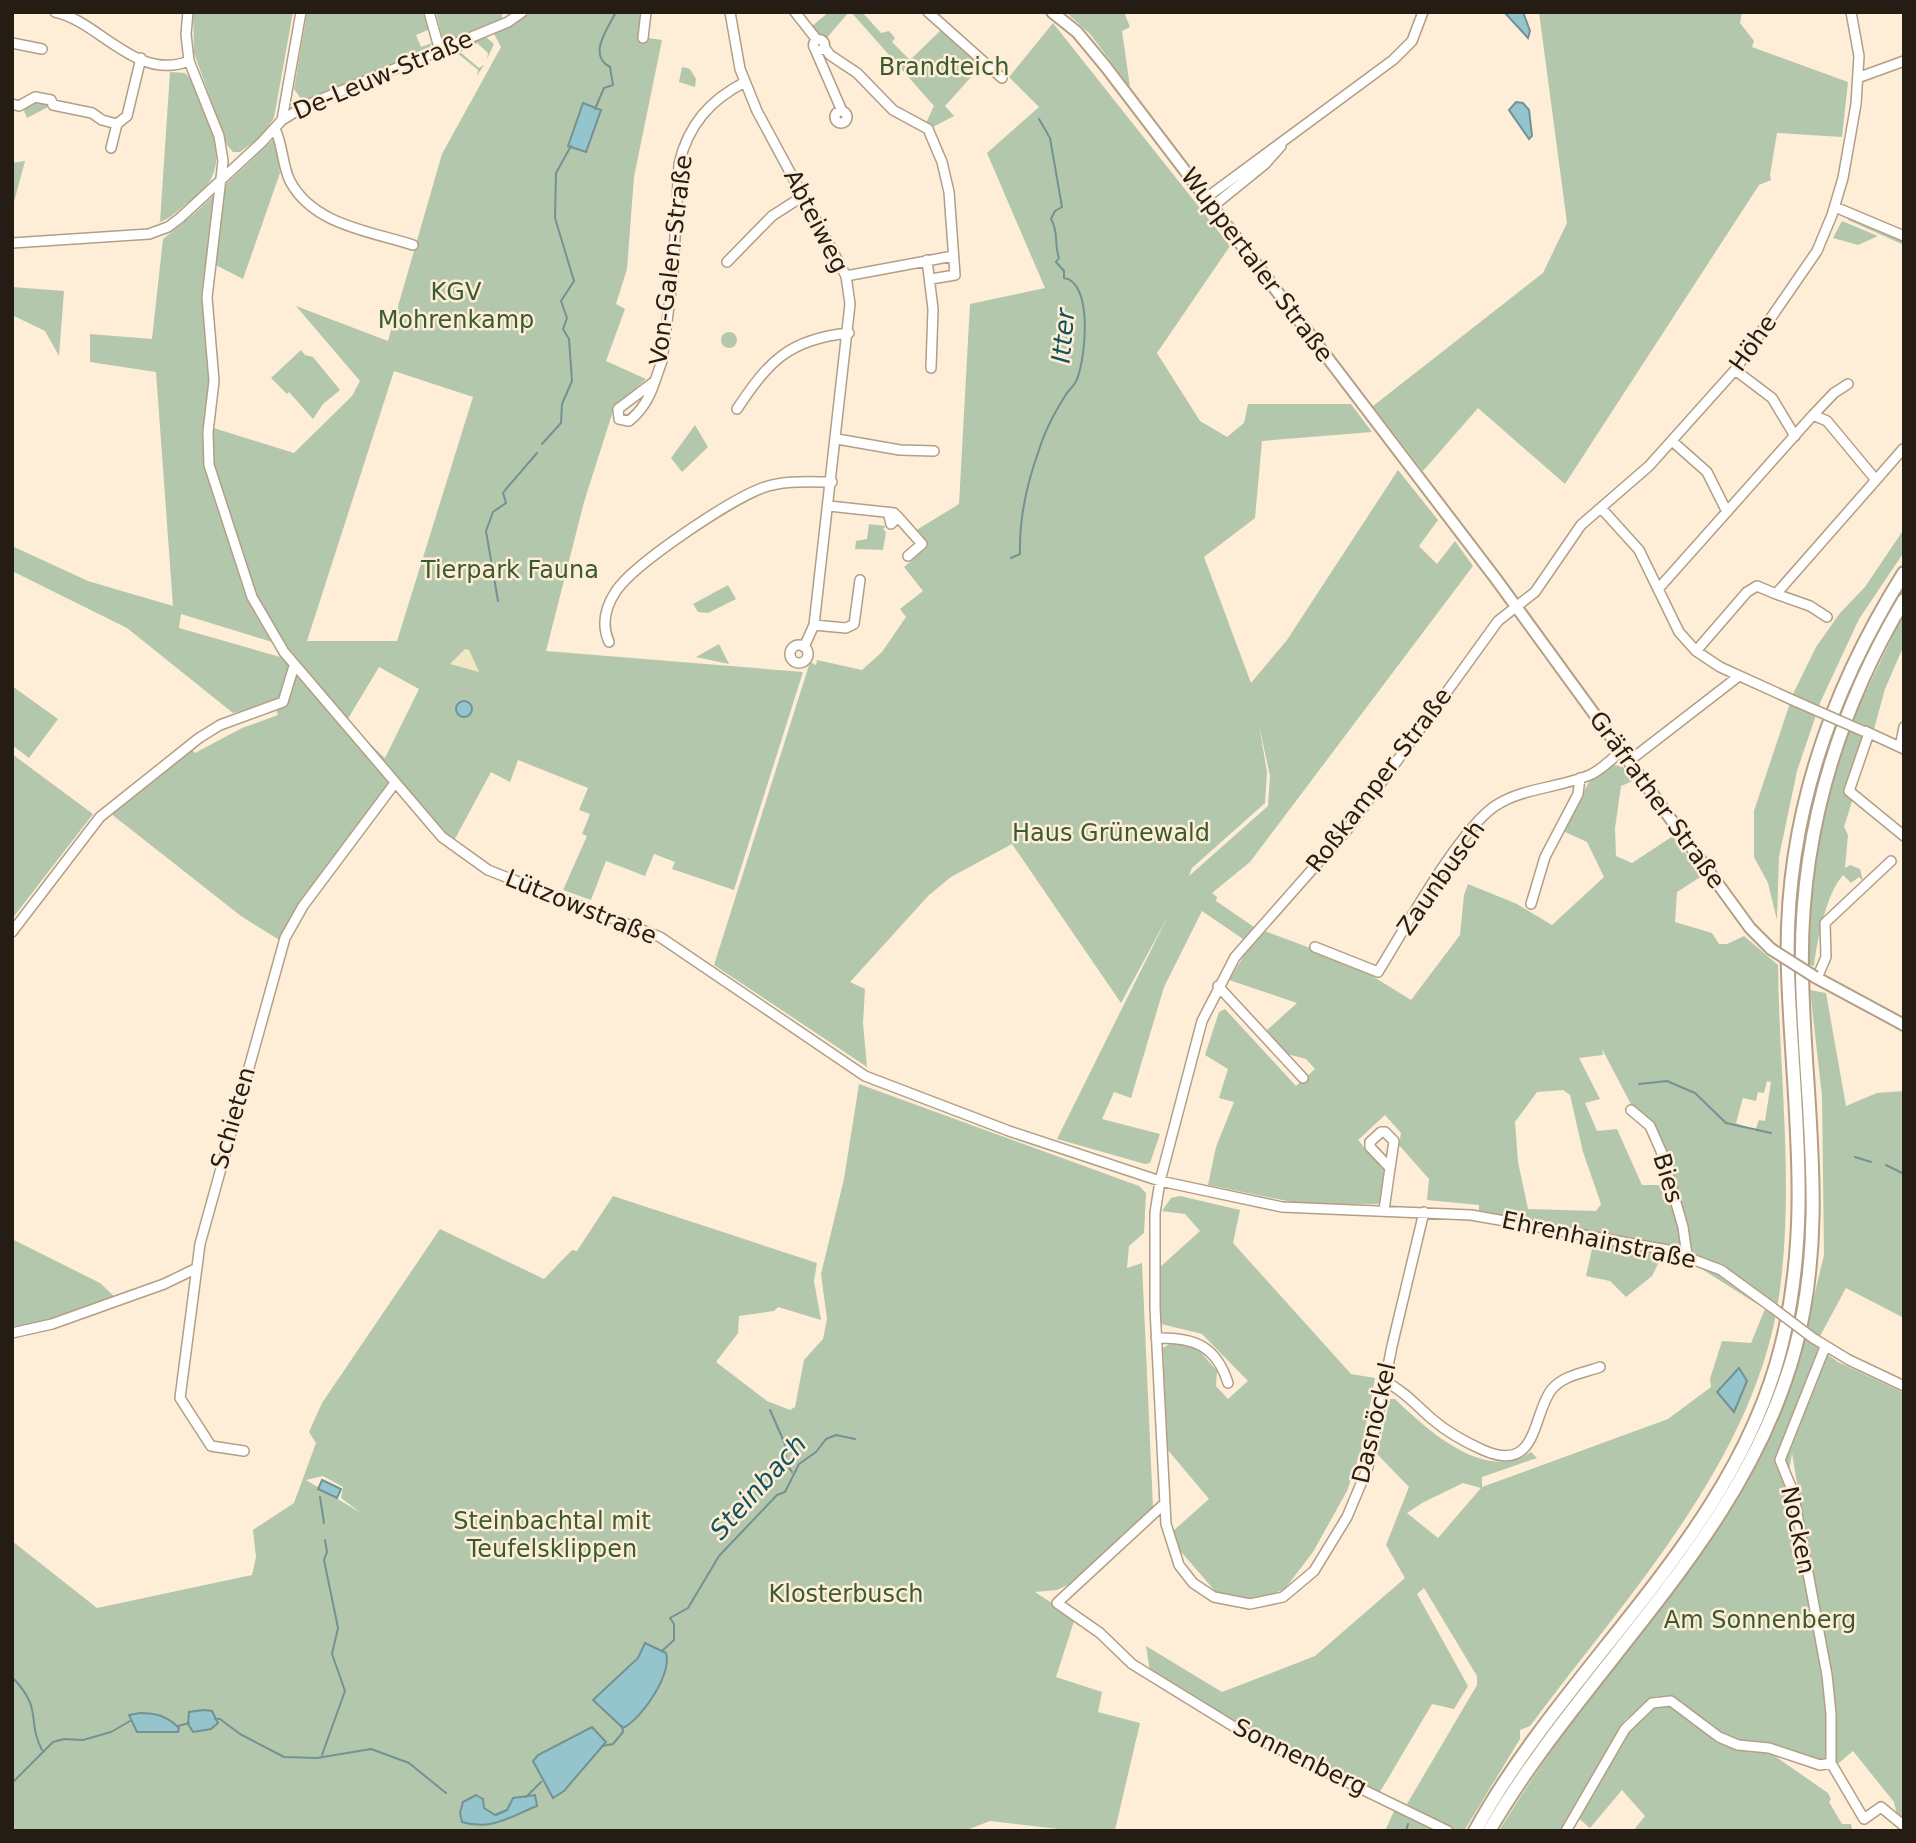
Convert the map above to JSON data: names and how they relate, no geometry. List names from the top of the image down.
{
  "streets": {
    "main road": ["Wuppertaler Straße", "Gräfrather Straße"],
    "street": [
      "De-Leuw-Straße",
      "Abteiweg",
      "Von-Galen-Straße",
      "Höhe",
      "Roßkamper Straße",
      "Zaunbusch",
      "Lützowstraße",
      "Schieten",
      "Bies",
      "Ehrenhainstraße",
      "Dasnöckel",
      "Nocken",
      "Sonnenberg"
    ]
  },
  "crossings": [
    ["Abteiweg", "Von-Galen-Straße"],
    ["Wuppertaler Straße", "Gräfrather Straße"],
    ["Höhe", "Roßkamper Straße"],
    ["Höhe", "Gräfrather Straße"],
    ["Roßkamper Straße", "Gräfrather Straße"],
    ["Roßkamper Straße", "Ehrenhainstraße"],
    ["Roßkamper Straße", "Dasnöckel"],
    ["Gräfrather Straße", "Zaunbusch"],
    ["Lützowstraße", "Schieten"],
    ["Lützowstraße", "Ehrenhainstraße"],
    ["Bies", "Ehrenhainstraße"],
    ["Ehrenhainstraße", "Dasnöckel"],
    ["Ehrenhainstraße", "Nocken"],
    ["Dasnöckel", "Sonnenberg"]
  ],
  "water": ["Itter", "Steinbach"],
  "parks": [
    "Brandteich",
    "KGV Mohrenkamp",
    "Tierpark Fauna",
    "Haus Grünewald",
    "Steinbachtal mit Teufelsklippen",
    "Klosterbusch",
    "Am Sonnenberg"
  ]
}
